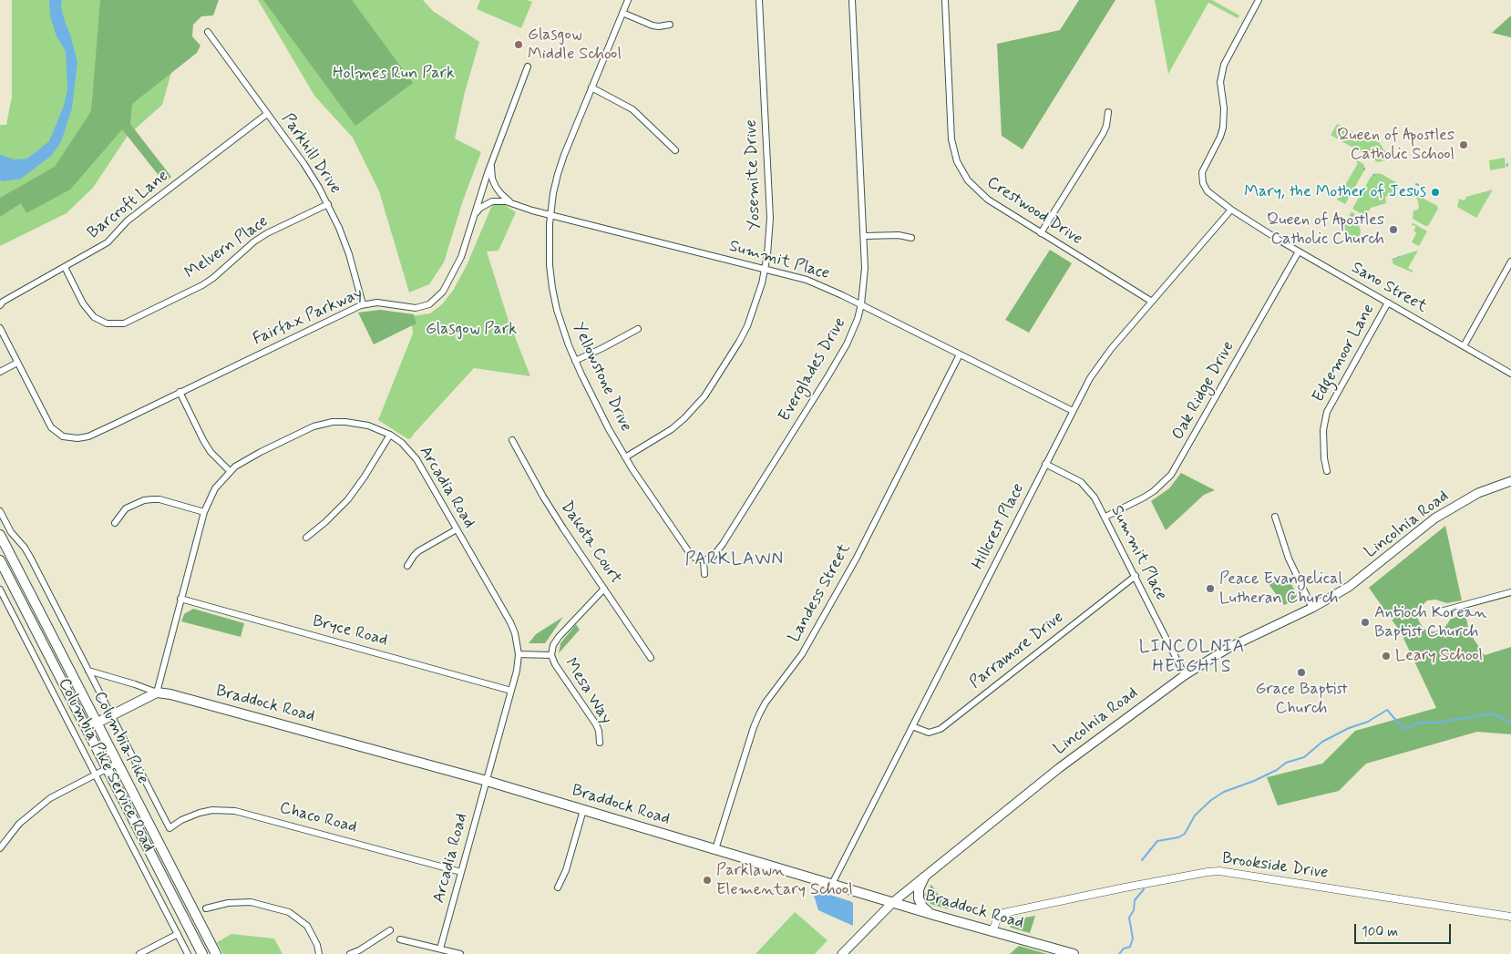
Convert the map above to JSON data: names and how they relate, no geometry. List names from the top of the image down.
{
  "streets": {
    "main road": ["Lincolnia Road", "Braddock Road", "Columbia Pike"],
    "street": [
      "Parkhill Drive",
      "Yosemite Drive",
      "Barcroft Lane",
      "Crestwood Drive",
      "Melvern Place",
      "Summit Place",
      "Sano Street",
      "Fairfax Parkway",
      "Edgemoor Lane",
      "Everglades Drive",
      "Yellowstone Drive",
      "Oak Ridge Drive",
      "Arcadia Road",
      "Hillcrest Place",
      "Dakota Court",
      "Landess Street",
      "Bryce Road",
      "Parramore Drive",
      "Mesa Way",
      "Columbia Pike Service Road",
      "Chaco Road",
      "Brookside Drive"
    ]
  },
  "crossings": [
    ["Parkhill Drive", "Barcroft Lane"],
    ["Parkhill Drive", "Melvern Place"],
    ["Parkhill Drive", "Fairfax Parkway"],
    ["Yosemite Drive", "Summit Place"],
    ["Yosemite Drive", "Yellowstone Drive"],
    ["Barcroft Lane", "Melvern Place"],
    ["Crestwood Drive", "Hillcrest Place"],
    ["Summit Place", "Fairfax Parkway"],
    ["Summit Place", "Everglades Drive"],
    ["Summit Place", "Yellowstone Drive"],
    ["Summit Place", "Oak Ridge Drive"],
    ["Summit Place", "Lincolnia Road"],
    ["Summit Place", "Hillcrest Place"],
    ["Summit Place", "Landess Street"],
    ["Summit Place", "Parramore Drive"],
    ["Sano Street", "Edgemoor Lane"],
    ["Sano Street", "Oak Ridge Drive"],
    ["Sano Street", "Hillcrest Place"],
    ["Everglades Drive", "Yellowstone Drive"],
    ["Arcadia Road", "Bryce Road"],
    ["Arcadia Road", "Braddock Road"],
    ["Arcadia Road", "Chaco Road"],
    ["Lincolnia Road", "Braddock Road"],
    ["Hillcrest Place", "Parramore Drive"],
    ["Hillcrest Place", "Braddock Road"],
    ["Landess Street", "Braddock Road"],
    ["Braddock Road", "Columbia Pike Service Road"],
    ["Braddock Road", "Brookside Drive"],
    ["Columbia Pike Service Road", "Chaco Road"]
  ],
  "districts": ["PARKLAWN", "LINCOLNIA HEIGHTS"],
  "parks": ["Holmes Run Park", "Glasgow Park"],
  "places": [
    "Glasgow Middle School",
    "Queen of Apostles Catholic School",
    "Mary, the Mother of Jesus",
    "Queen of Apostles Catholic Church",
    "Peace Evangelical Lutheran Church",
    "Antioch Korean Baptist Church",
    "Leary School",
    "Grace Baptist Church",
    "Parklawn Elementary School"
  ],
  "scale_bar": "100 m"
}
